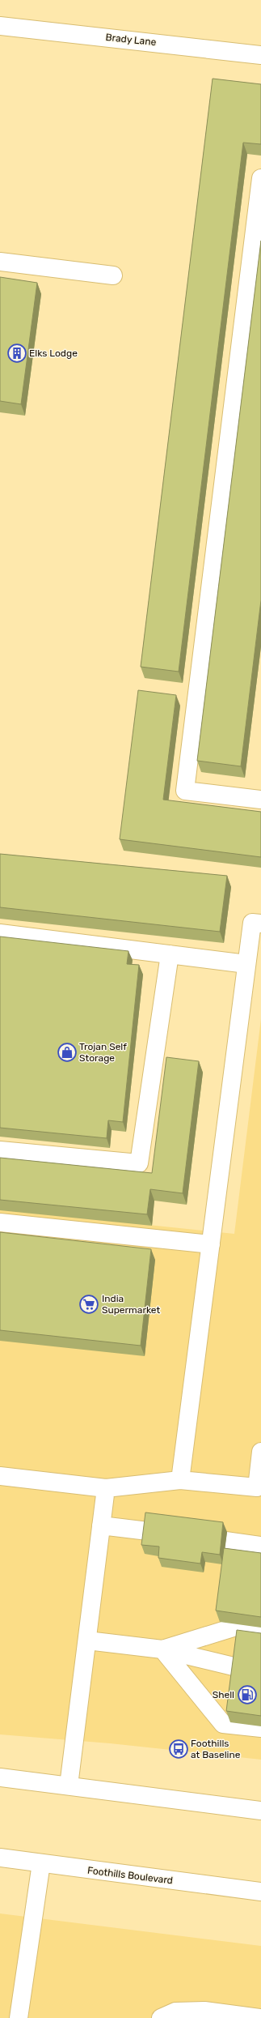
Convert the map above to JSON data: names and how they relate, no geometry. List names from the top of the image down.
{
  "streets": {
    "main road": ["Brady Lane", "Foothills Boulevard"]
  },
  "places": {
    "building": ["Elks Lodge"],
    "shop": ["Trojan Self Storage"],
    "supermarket": ["India Supermarket"],
    "fuel station": ["Shell"],
    "bus stop": ["Foothills at Baseline"]
  }
}
